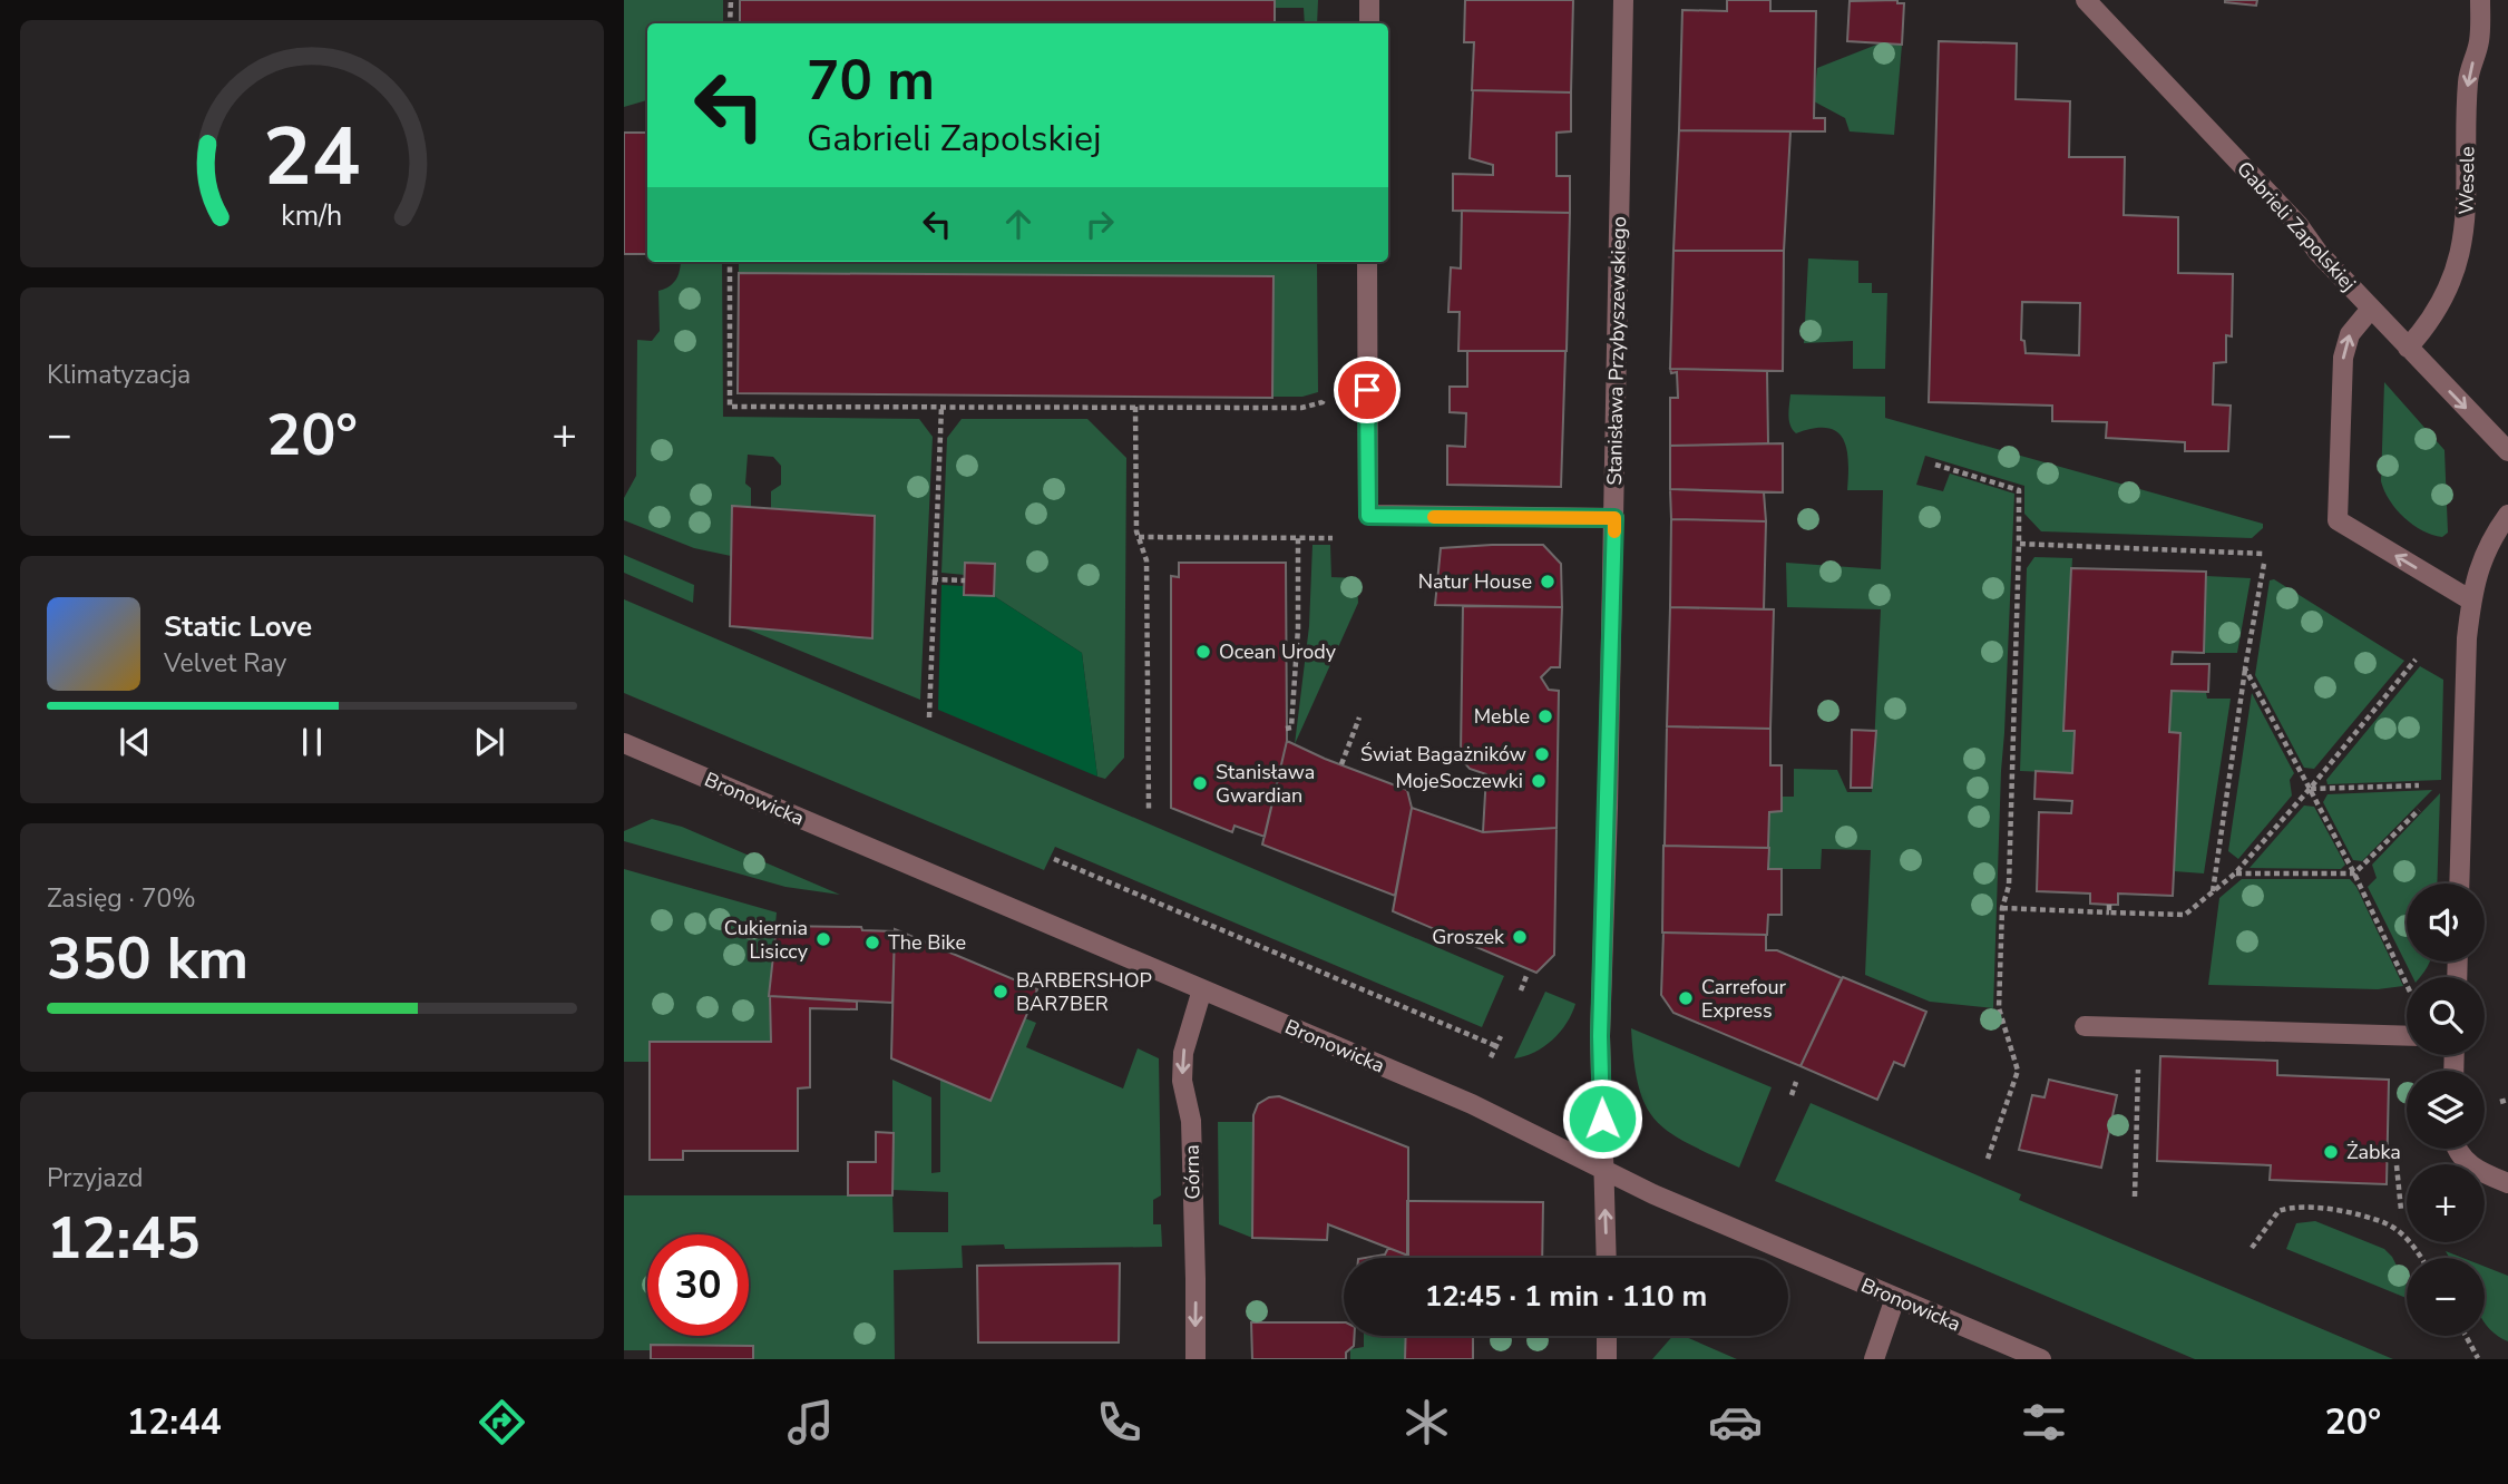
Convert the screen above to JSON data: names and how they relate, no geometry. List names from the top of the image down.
{
  "streets": {
    "street": [
      "Wesele",
      "Gabrieli Zapolskiej",
      "Stanisława Przybyszewskiego",
      "Bronowicka",
      "Górna"
    ]
  },
  "crossings": [
    ["Wesele", "Gabrieli Zapolskiej"],
    ["Stanisława Przybyszewskiego", "Bronowicka"],
    ["Bronowicka", "Górna"]
  ],
  "one_way": ["Wesele", "Górna"],
  "places": [
    "Natur House",
    "Ocean Urody",
    "Meble",
    "Świat Bagażników",
    "MojeSoczewki",
    "Stanisława Gwardian",
    "Groszek",
    "Cukiernia Lisiccy",
    "The Bike",
    "BARBERSHOP BAR7BER",
    "Carrefour Express",
    "Żabka"
  ],
  "page": {
    "turn": ["70 m", "Gabrieli Zapolskiej"],
    "tile": [
      "Klimatyzacja",
      ["Zasięg · 70%", "350 km"],
      ["Przyjazd", "12:45"]
    ],
    "heat": ["−", "20°", "+"],
    "song": ["Static Love", "Velvet Ray"],
    "map_buttons": ["+", "−"],
    "limit": "30",
    "trip": "12:45 · 1 min · 110 m",
    "tabs": ["12:44", "20°"],
    "gauge": ["24", "km/h"]
  }
}
